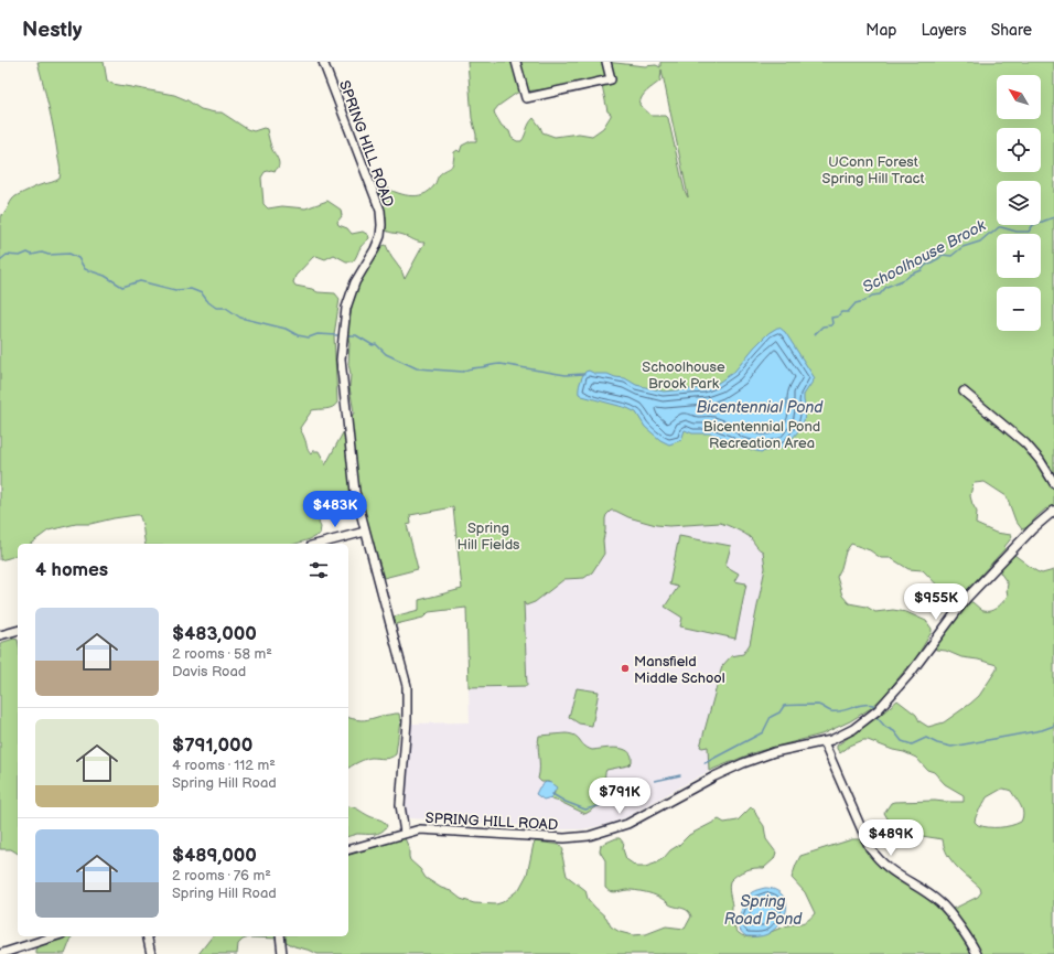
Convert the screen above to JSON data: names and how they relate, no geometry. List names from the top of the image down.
{
  "streets": {
    "street": ["SPRING HILL ROAD"]
  },
  "water": ["Schoolhouse Brook", "Bicentennial Pond", "Spring Road Pond"],
  "parks": [
    "UConn Forest Spring Hill Tract",
    "Schoolhouse Brook Park",
    "Bicentennial Pond Recreation Area",
    "Spring Hill Fields"
  ],
  "places": ["Mansfield Middle School"],
  "north": "top left",
  "page": {
    "header": "Nestly",
    "nav": ["Map", "Layers", "Share"],
    "map_buttons": ["+", "−"],
    "price": [
      "$483K",
      "$955K",
      "$791K",
      "$489K"
    ],
    "heading": "4 homes",
    "list": [
      {
        "name": "$483,000",
        "note": "2 rooms · 58 m² · Davis Road"
      },
      {
        "name": "$791,000",
        "note": "4 rooms · 112 m² · Spring Hill Road"
      },
      {
        "name": "$489,000",
        "note": "2 rooms · 76 m² · Spring Hill Road"
      }
    ]
  }
}
